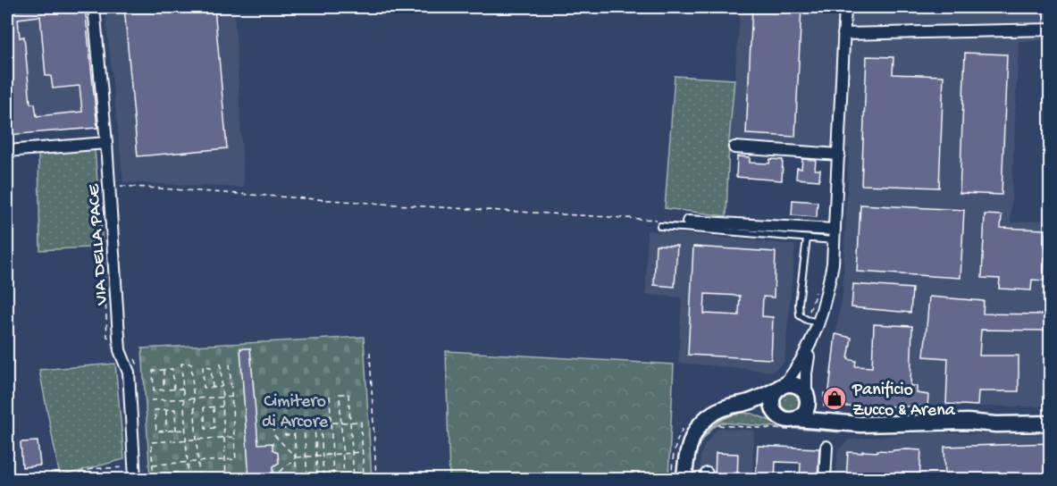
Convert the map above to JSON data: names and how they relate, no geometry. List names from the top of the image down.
{
  "streets": {
    "street": ["VIA DELLA PACE"]
  },
  "parks": ["Cimitero di Arcore"],
  "places": {
    "shop": ["Panificio Zucco & Arena"]
  }
}
